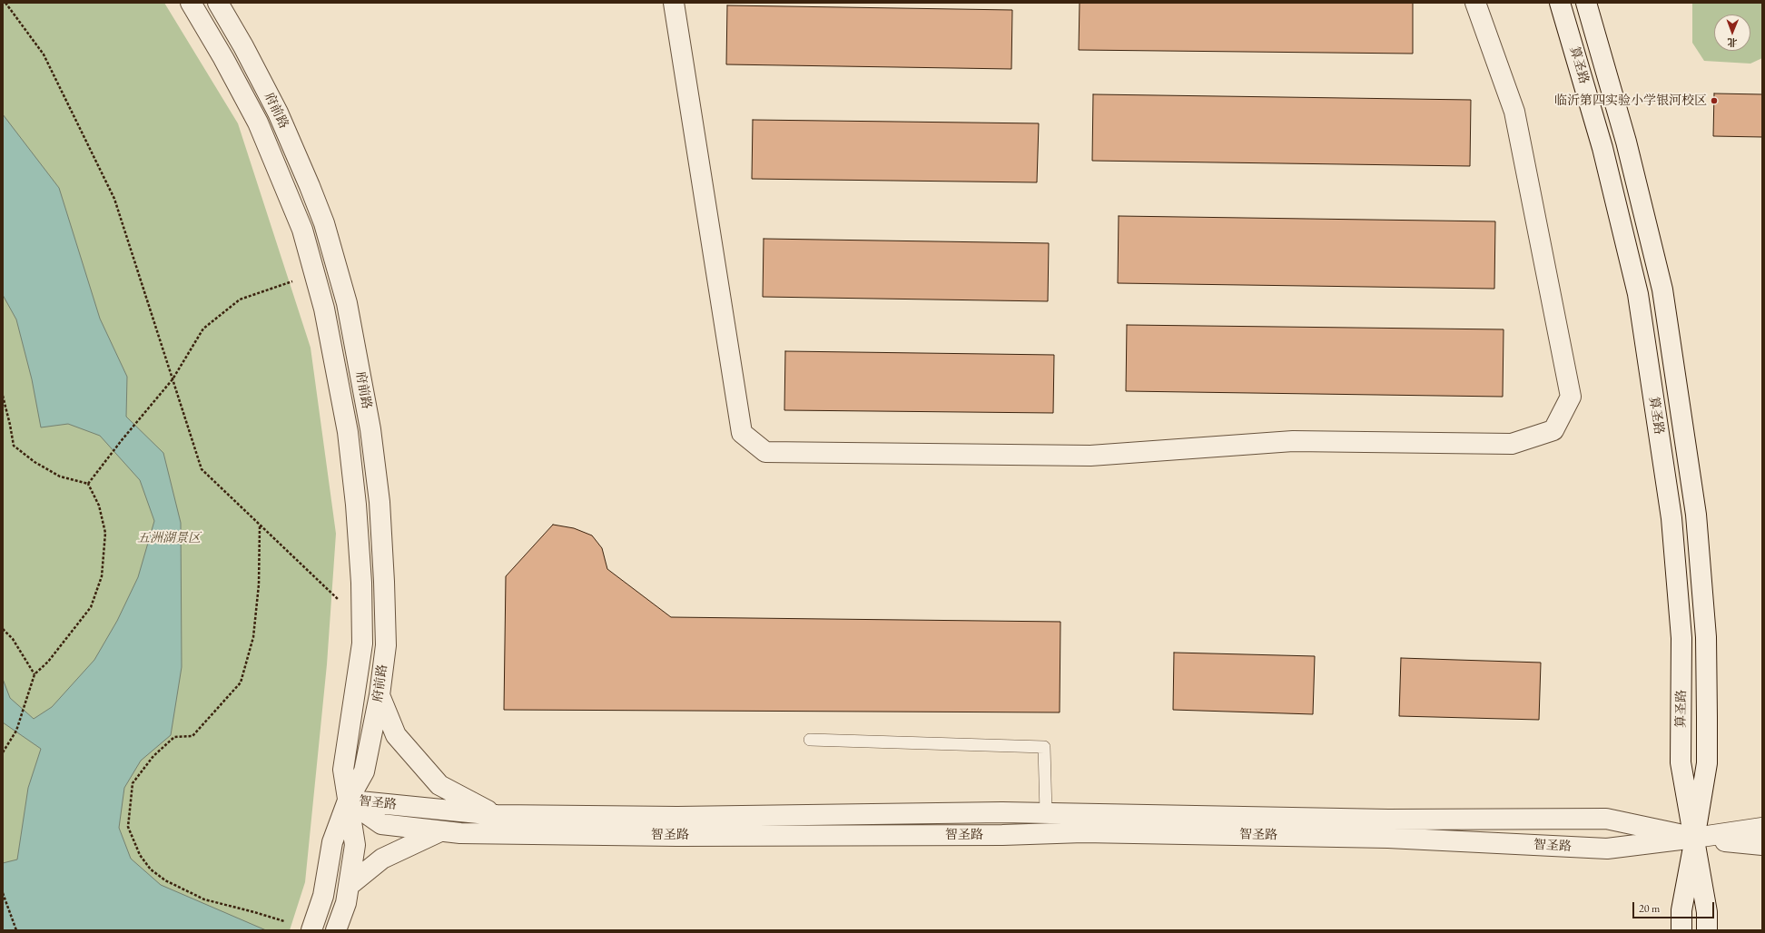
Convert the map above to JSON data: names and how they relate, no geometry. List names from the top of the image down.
{
  "streets": {
    "street": ["算圣路", "府前路", "智圣路"]
  },
  "crossings": [
    ["算圣路", "智圣路"],
    ["府前路", "智圣路"]
  ],
  "parks": ["五洲湖景区"],
  "places": ["临沂第四实验小学银河校区"],
  "scale_bar": "20 m",
  "north": "bottom"
}
